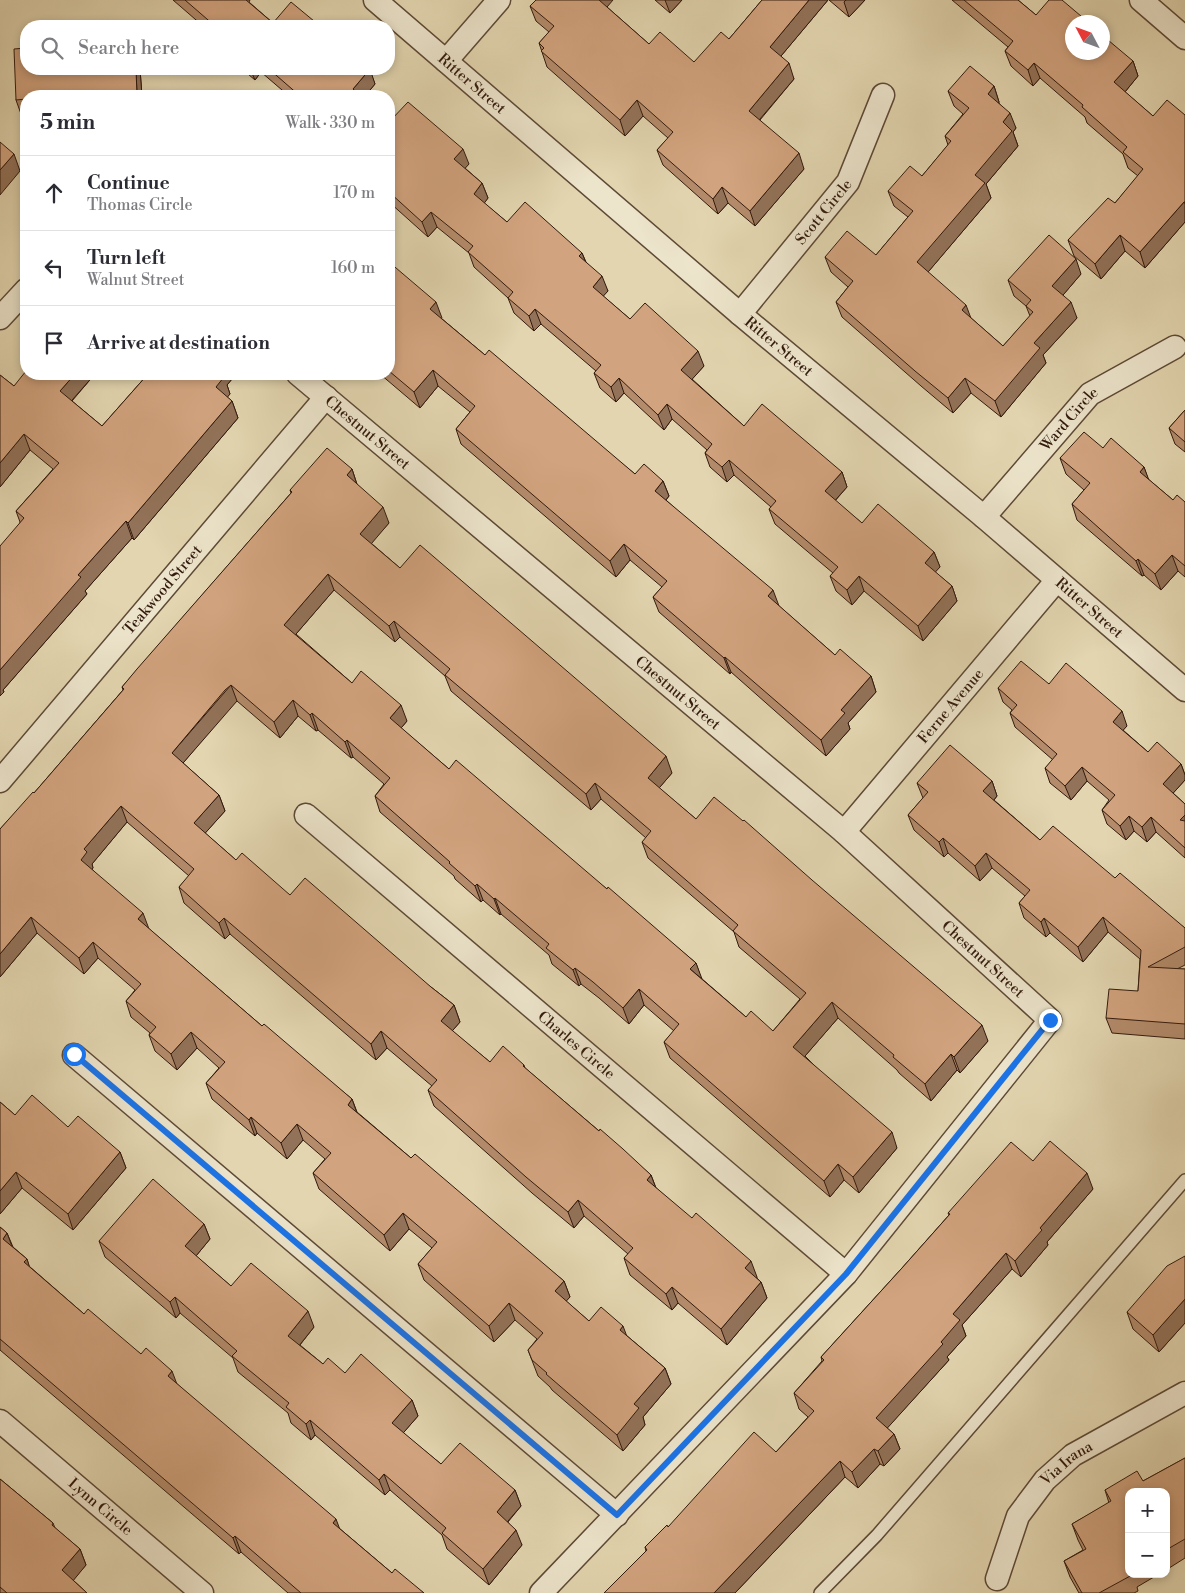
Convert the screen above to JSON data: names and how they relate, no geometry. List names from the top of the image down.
{
  "streets": {
    "street": [
      "Ritter Street",
      "Scott Circle",
      "Ward Circle",
      "Chestnut Street",
      "Teakwood Street",
      "Ferne Avenue",
      "Charles Circle",
      "Via Irana",
      "Lynn Circle"
    ]
  },
  "crossings": [
    ["Ritter Street", "Scott Circle"],
    ["Ritter Street", "Ward Circle"],
    ["Ritter Street", "Ferne Avenue"],
    ["Chestnut Street", "Teakwood Street"],
    ["Chestnut Street", "Ferne Avenue"],
    ["Chestnut Street", "Charles Circle"]
  ],
  "north": "top left",
  "page": {
    "search": "Search here",
    "heading": ["5 min", "Walk · 330 m"],
    "list": [
      ["Continue", "Thomas Circle", "170 m"],
      ["Turn left", "Walnut Street", "160 m"],
      "Arrive at destination"
    ],
    "map_buttons": ["+", "−"]
  }
}
